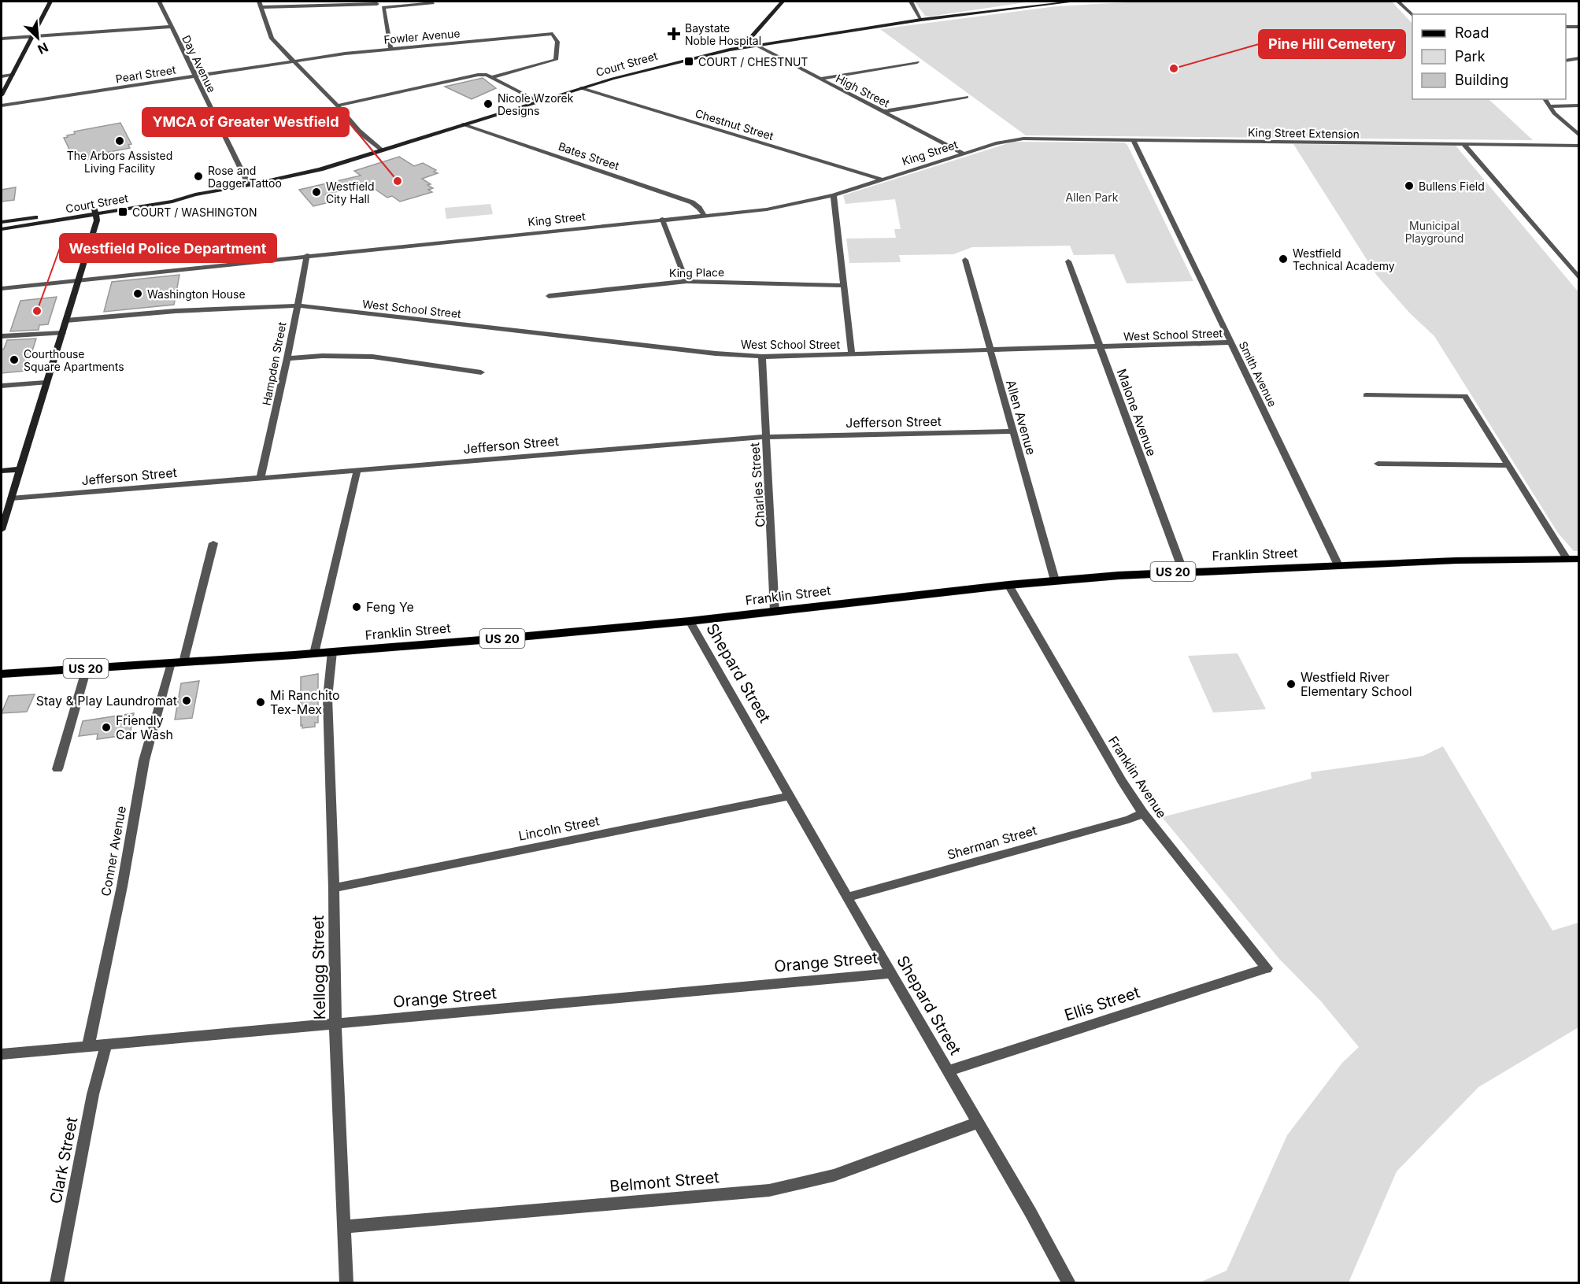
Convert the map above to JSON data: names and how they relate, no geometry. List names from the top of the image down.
{
  "streets": {
    "main road": ["Court Street", "Franklin Street", "US 20"],
    "street": [
      "Fowler Avenue",
      "Day Avenue",
      "Pearl Street",
      "High Street",
      "Chestnut Street",
      "King Street Extension",
      "King Street",
      "Bates Street",
      "King Place",
      "West School Street",
      "Hampden Street",
      "Smith Avenue",
      "Malone Avenue",
      "Allen Avenue",
      "Jefferson Street",
      "Charles Street",
      "Shepard Street",
      "Franklin Avenue",
      "Lincoln Street",
      "Sherman Street",
      "Conner Avenue",
      "Orange Street",
      "Kellogg Street",
      "Ellis Street",
      "Clark Street",
      "Belmont Street"
    ]
  },
  "crossings": [
    ["Fowler Avenue", "Pearl Street"],
    ["Day Avenue", "Court Street"],
    ["Day Avenue", "Pearl Street"],
    ["Court Street", "High Street"],
    ["Court Street", "Chestnut Street"],
    ["Court Street", "Bates Street"],
    ["High Street", "King Street"],
    ["Chestnut Street", "King Street"],
    ["King Street Extension", "King Street"],
    ["King Street Extension", "Smith Avenue"],
    ["King Street", "Bates Street"],
    ["King Street", "Hampden Street"],
    ["West School Street", "Hampden Street"],
    ["West School Street", "Smith Avenue"],
    ["West School Street", "Malone Avenue"],
    ["West School Street", "Allen Avenue"],
    ["West School Street", "Charles Street"],
    ["Hampden Street", "Jefferson Street"],
    ["Smith Avenue", "Franklin Street"],
    ["Malone Avenue", "Franklin Street"],
    ["Allen Avenue", "Jefferson Street"],
    ["Allen Avenue", "Franklin Street"],
    ["Jefferson Street", "Charles Street"],
    ["Charles Street", "Franklin Street"],
    ["Franklin Street", "Shepard Street"],
    ["Franklin Street", "Franklin Avenue"],
    ["Franklin Street", "Conner Avenue"],
    ["Franklin Street", "Kellogg Street"],
    ["Shepard Street", "Lincoln Street"],
    ["Shepard Street", "Sherman Street"],
    ["Shepard Street", "Orange Street"],
    ["Shepard Street", "Ellis Street"],
    ["Shepard Street", "Belmont Street"],
    ["Franklin Avenue", "Sherman Street"],
    ["Franklin Avenue", "Ellis Street"],
    ["Lincoln Street", "Kellogg Street"],
    ["Conner Avenue", "Orange Street"],
    ["Orange Street", "Kellogg Street"],
    ["Orange Street", "Clark Street"],
    ["Kellogg Street", "Belmont Street"]
  ],
  "parks": ["Allen Park", "Municipal Playground"],
  "places": {
    "health": ["Baystate Noble Hospital"],
    "transit": ["COURT / CHESTNUT", "COURT / WASHINGTON"],
    "other": [
      "Pine Hill Cemetery",
      "Nicole Wzorek Designs",
      "The Arbors Assisted Living Facility",
      "Rose and Dagger Tattoo",
      "YMCA of Greater Westfield",
      "Bullens Field",
      "Westfield City Hall",
      "Westfield Technical Academy",
      "Washington House",
      "Westfield Police Department",
      "Courthouse Square Apartments",
      "Feng Ye",
      "Westfield River Elementary School",
      "Stay & Play Laundromat",
      "Mi Ranchito Tex-Mex",
      "Friendly Car Wash"
    ]
  },
  "legend": ["Road", "Park", "Building"],
  "north": "bottom right"
}
